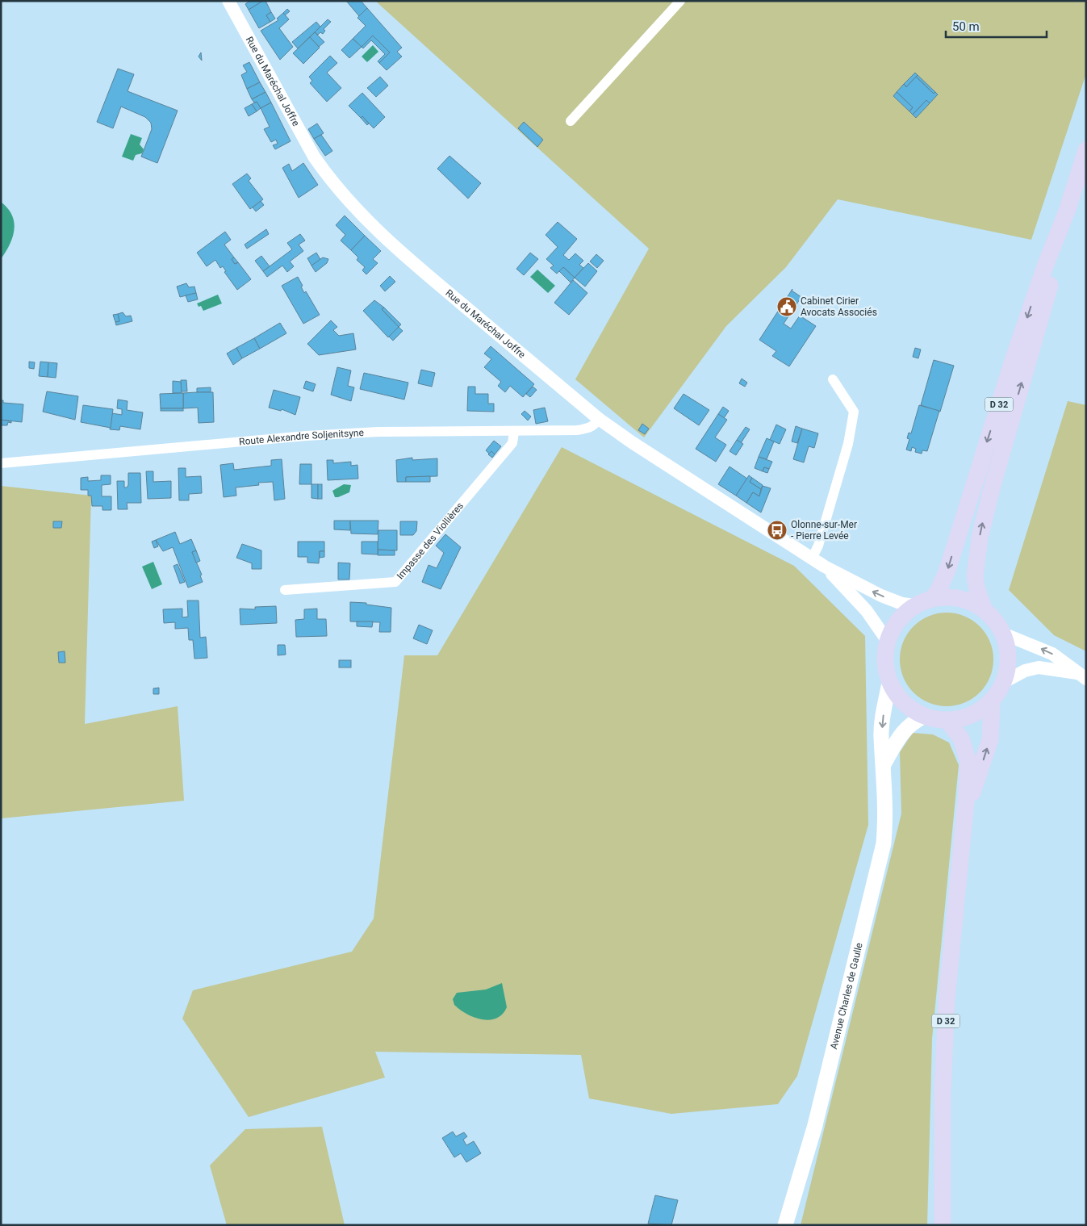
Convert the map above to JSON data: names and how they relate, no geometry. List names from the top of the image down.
{
  "streets": {
    "main road": ["D 32", "Avenue Charles de Gaulle"],
    "street": ["Rue du Maréchal Joffre", "Route Alexandre Soljenitsyne", "Impasse des Viollières"]
  },
  "crossings": [
    ["Rue du Maréchal Joffre", "D 32"],
    ["Rue du Maréchal Joffre", "Route Alexandre Soljenitsyne"],
    ["Rue du Maréchal Joffre", "Avenue Charles de Gaulle"],
    ["D 32", "Avenue Charles de Gaulle"],
    ["Route Alexandre Soljenitsyne", "Impasse des Viollières"]
  ],
  "places": {
    "public building": ["Cabinet Cirier Avocats Associés"],
    "bus stop": ["Olonne-sur-Mer - Pierre Levée"]
  },
  "scale_bar": "50 m"
}
